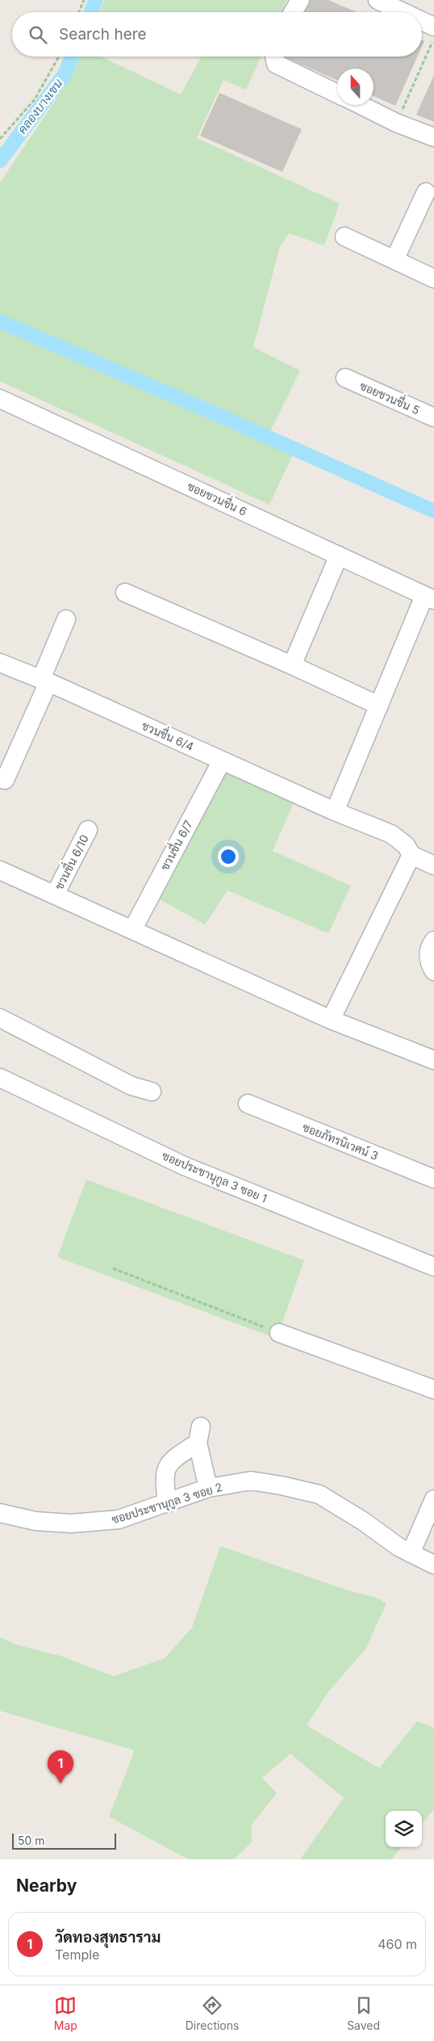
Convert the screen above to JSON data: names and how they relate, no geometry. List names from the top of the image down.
{
  "streets": {
    "street": [
      "ซอยชวนชื่น 5",
      "ซอยชวนชื่น 6",
      "ชวนชื่น 6/4",
      "ชวนชื่น 6/7",
      "ชวนชื่น 6/10",
      "ซอยภัทรนิเวศน์ 3",
      "ซอยประชานุกูล 3 ซอย 1",
      "ซอยประชานุกูล 3 ซอย 2"
    ]
  },
  "crossings": [
    ["ชวนชื่น 6/4", "ชวนชื่น 6/7"]
  ],
  "water": ["คลองบางเขน"],
  "scale_bar": "50 m",
  "north": "top",
  "page": {
    "search": "Search here",
    "pins": "1",
    "scale": "50 m",
    "heading": "Nearby",
    "list": [
      {
        "mark": "1",
        "name": "วัดทองสุทธาราม",
        "note": "Temple",
        "value": "460 m"
      }
    ],
    "nav": ["Map", "Directions", "Saved"]
  }
}
